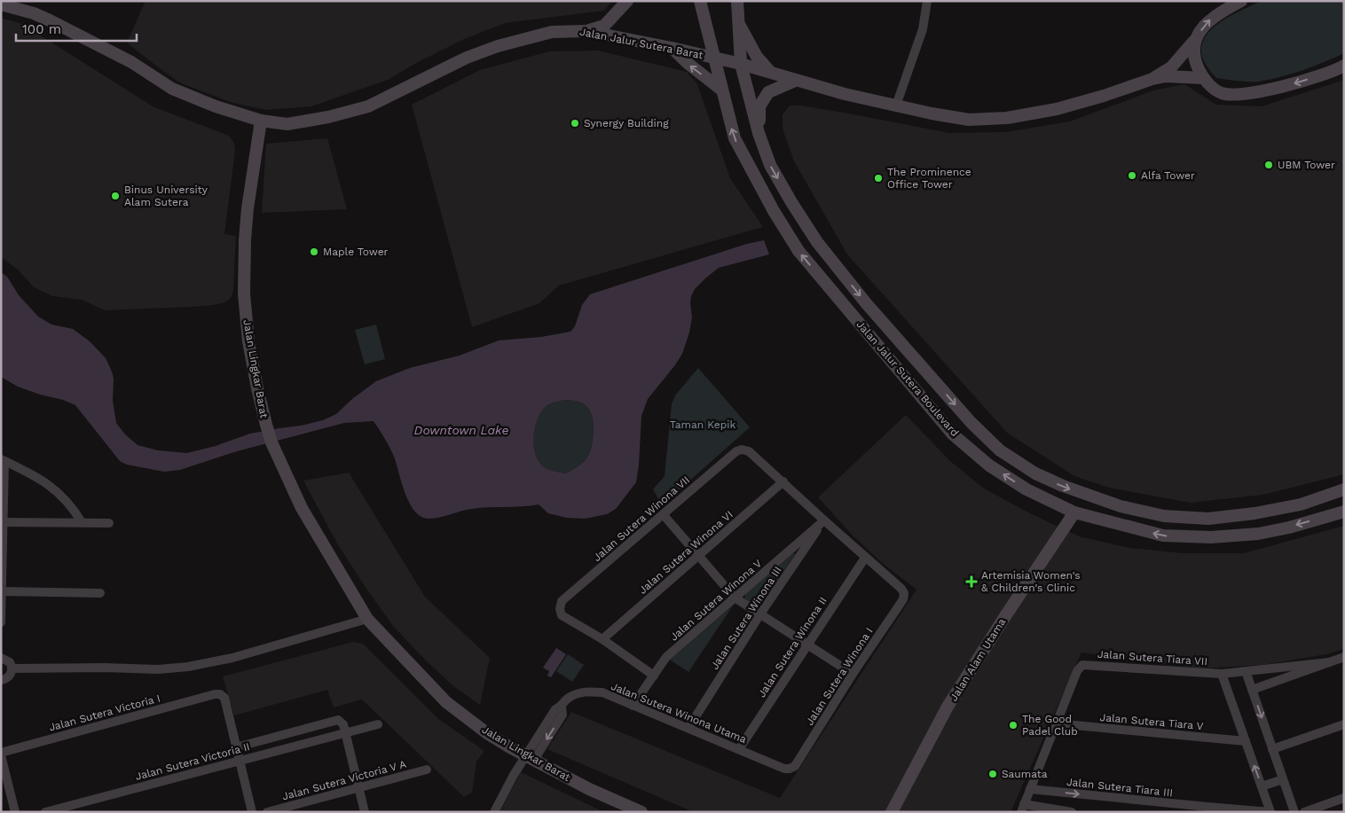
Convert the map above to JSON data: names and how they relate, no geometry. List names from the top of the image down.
{
  "streets": {
    "main road": [
      "Jalan Jalur Sutera Barat",
      "Jalan Lingkar Barat",
      "Jalan Jalur Sutera Boulevard",
      "Jalan Alam Utama"
    ],
    "street": [
      "Jalan Sutera Winona VII",
      "Jalan Sutera Winona VI",
      "Jalan Sutera Winona V",
      "Jalan Sutera Winona III",
      "Jalan Sutera Winona II",
      "Jalan Sutera Tiara VII",
      "Jalan Sutera Winona I",
      "Jalan Sutera Victoria I",
      "Jalan Sutera Winona Utama",
      "Jalan Sutera Tiara V",
      "Jalan Sutera Victoria II",
      "Jalan Sutera Victoria V A",
      "Jalan Sutera Tiara III"
    ]
  },
  "crossings": [
    ["Jalan Jalur Sutera Barat", "Jalan Lingkar Barat"],
    ["Jalan Jalur Sutera Barat", "Jalan Jalur Sutera Boulevard"],
    ["Jalan Lingkar Barat", "Jalan Sutera Winona Utama"],
    ["Jalan Jalur Sutera Boulevard", "Jalan Alam Utama"],
    ["Jalan Sutera Winona VII", "Jalan Sutera Winona VI"],
    ["Jalan Sutera Winona V", "Jalan Sutera Winona III"],
    ["Jalan Sutera Winona V", "Jalan Sutera Winona Utama"],
    ["Jalan Sutera Winona III", "Jalan Sutera Winona Utama"],
    ["Jalan Sutera Winona II", "Jalan Sutera Winona I"],
    ["Jalan Sutera Winona II", "Jalan Sutera Winona Utama"],
    ["Jalan Sutera Tiara VII", "Jalan Sutera Tiara V"],
    ["Jalan Sutera Winona I", "Jalan Sutera Winona Utama"],
    ["Jalan Sutera Victoria I", "Jalan Sutera Victoria II"]
  ],
  "one_way": ["Jalan Sutera Tiara III"],
  "water": ["Downtown Lake"],
  "parks": ["Taman Kepik"],
  "places": {
    "other": [
      "Synergy Building",
      "UBM Tower",
      "Alfa Tower",
      "The Prominence Office Tower",
      "Binus University Alam Sutera",
      "Maple Tower",
      "The Good Padel Club",
      "Saumata"
    ],
    "health": ["Artemisia Women's & Children's Clinic"]
  },
  "scale_bar": "100 m"
}
